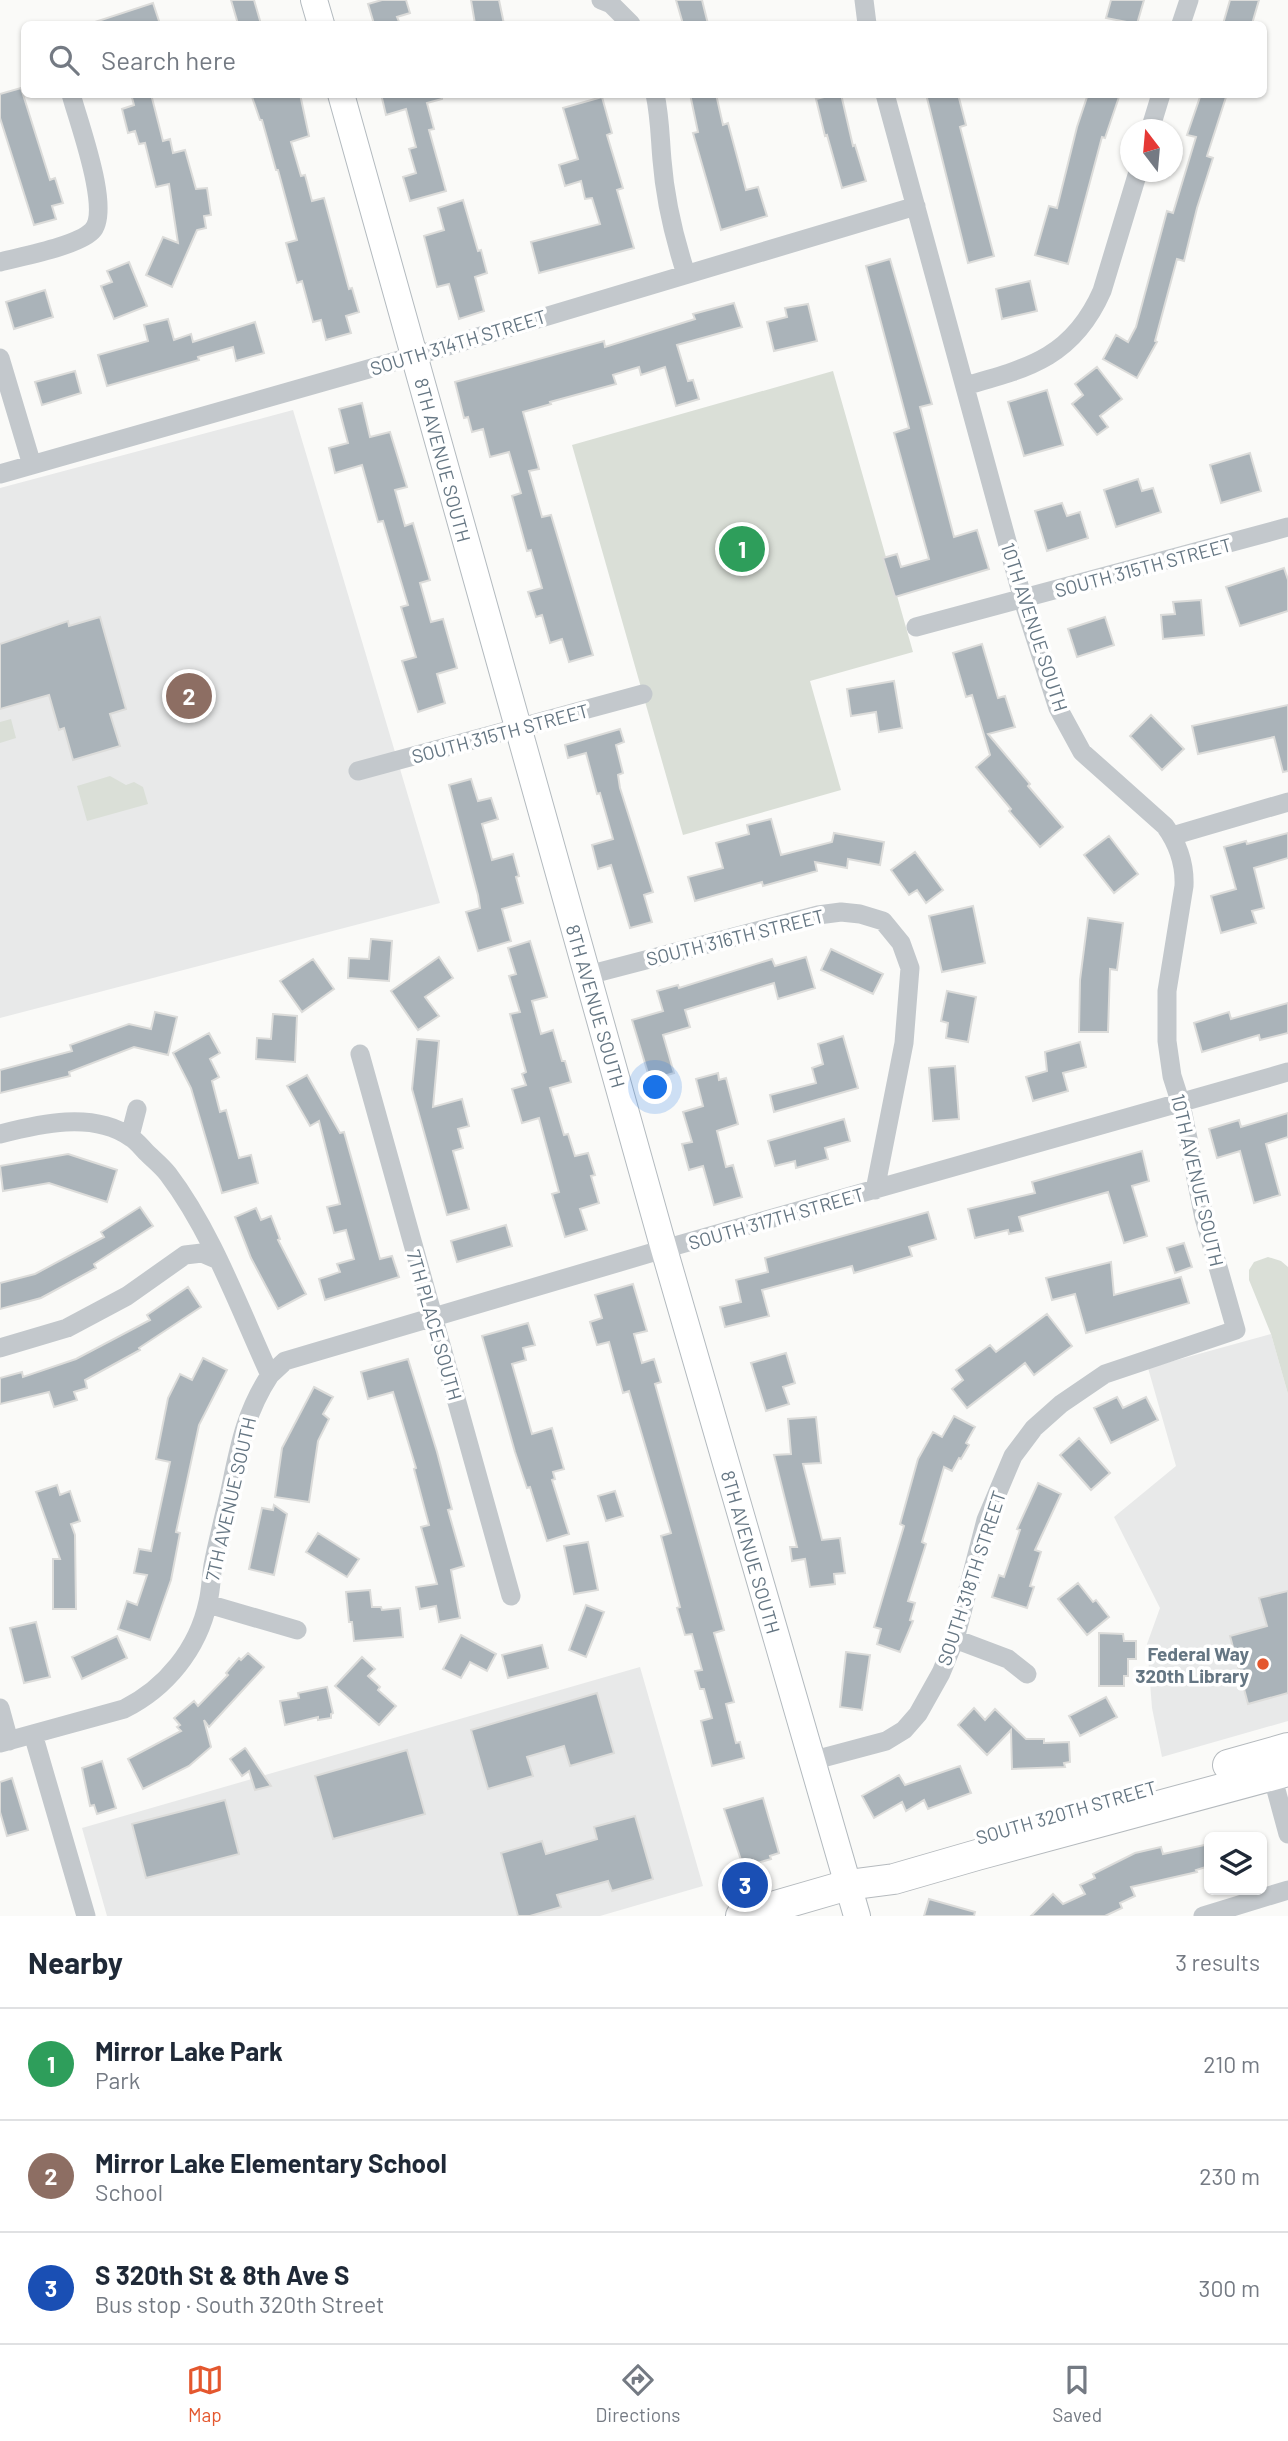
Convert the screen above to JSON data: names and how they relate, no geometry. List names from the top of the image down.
{
  "streets": {
    "main road": ["SOUTH 320TH STREET"],
    "street": [
      "SOUTH 314TH STREET",
      "8TH AVENUE SOUTH",
      "SOUTH 315TH STREET",
      "10TH AVENUE SOUTH",
      "SOUTH 316TH STREET",
      "SOUTH 317TH STREET",
      "7TH PLACE SOUTH",
      "7TH AVENUE SOUTH",
      "SOUTH 318TH STREET"
    ]
  },
  "crossings": [
    ["SOUTH 314TH STREET", "8TH AVENUE SOUTH"],
    ["SOUTH 314TH STREET", "10TH AVENUE SOUTH"],
    ["8TH AVENUE SOUTH", "SOUTH 315TH STREET"],
    ["8TH AVENUE SOUTH", "SOUTH 316TH STREET"],
    ["8TH AVENUE SOUTH", "SOUTH 317TH STREET"],
    ["8TH AVENUE SOUTH", "SOUTH 318TH STREET"],
    ["8TH AVENUE SOUTH", "SOUTH 320TH STREET"],
    ["SOUTH 315TH STREET", "10TH AVENUE SOUTH"],
    ["10TH AVENUE SOUTH", "SOUTH 317TH STREET"],
    ["10TH AVENUE SOUTH", "SOUTH 318TH STREET"],
    ["SOUTH 316TH STREET", "SOUTH 317TH STREET"],
    ["SOUTH 317TH STREET", "7TH PLACE SOUTH"],
    ["SOUTH 317TH STREET", "7TH AVENUE SOUTH"]
  ],
  "places": ["Federal Way 320th Library"],
  "north": "top",
  "page": {
    "search": "Search here",
    "pins": ["1", "2", "3"],
    "heading": ["Nearby", "3 results"],
    "list": [
      {
        "mark": "1",
        "name": "Mirror Lake Park",
        "note": "Park",
        "value": "210 m"
      },
      {
        "mark": "2",
        "name": "Mirror Lake Elementary School",
        "note": "School",
        "value": "230 m"
      },
      {
        "mark": "3",
        "name": "S 320th St & 8th Ave S",
        "note": "Bus stop · South 320th Street",
        "value": "300 m"
      }
    ],
    "nav": ["Map", "Directions", "Saved"]
  }
}
